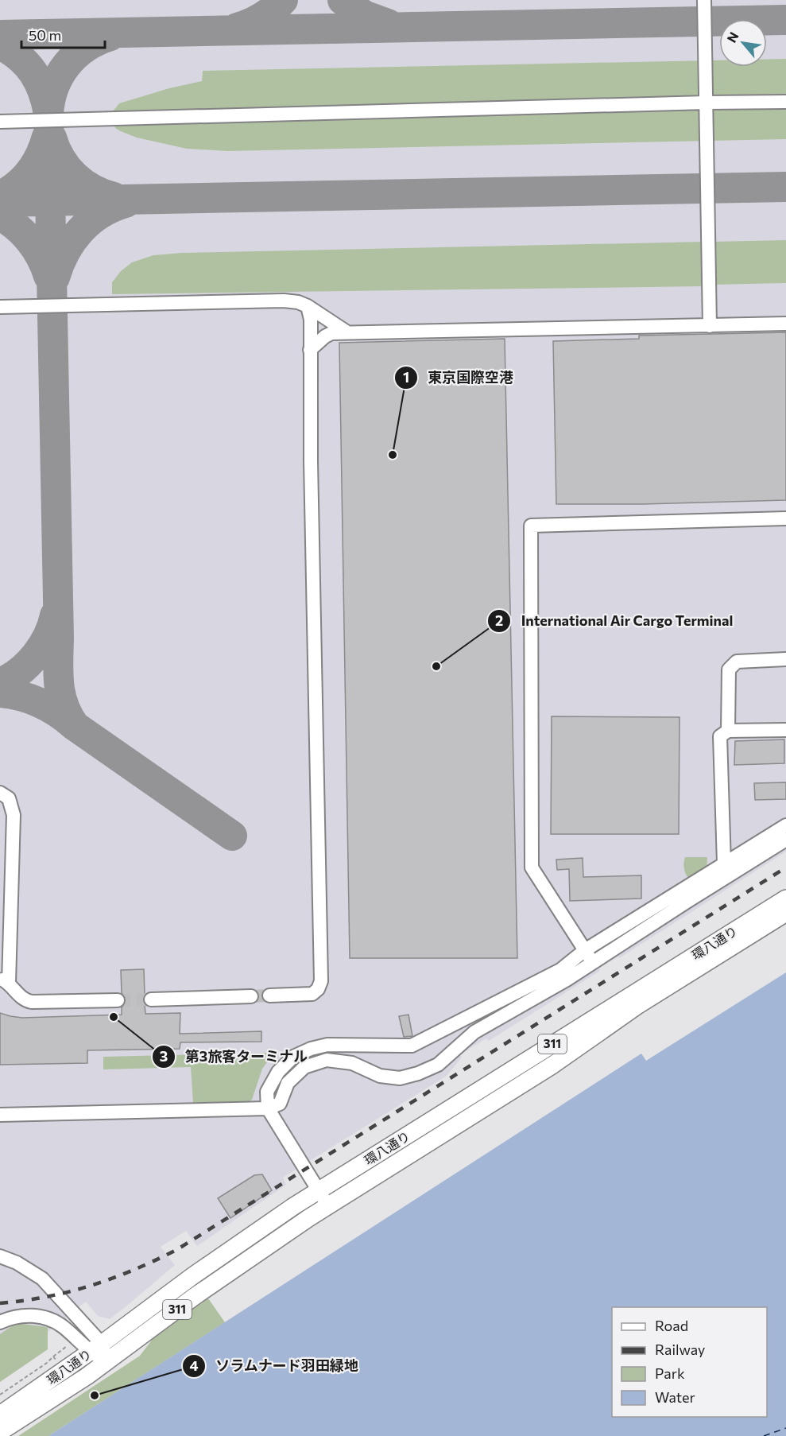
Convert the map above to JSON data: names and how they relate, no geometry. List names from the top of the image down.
{
  "streets": {
    "main road": ["環八通り", "311"]
  },
  "places": [
    "東京国際空港",
    "International Air Cargo Terminal",
    "第3旅客ターミナル",
    "ソラムナード羽田緑地"
  ],
  "legend": [
    "Road",
    "Railway",
    "Park",
    "Water"
  ],
  "scale_bar": "50 m",
  "north": "top left"
}
